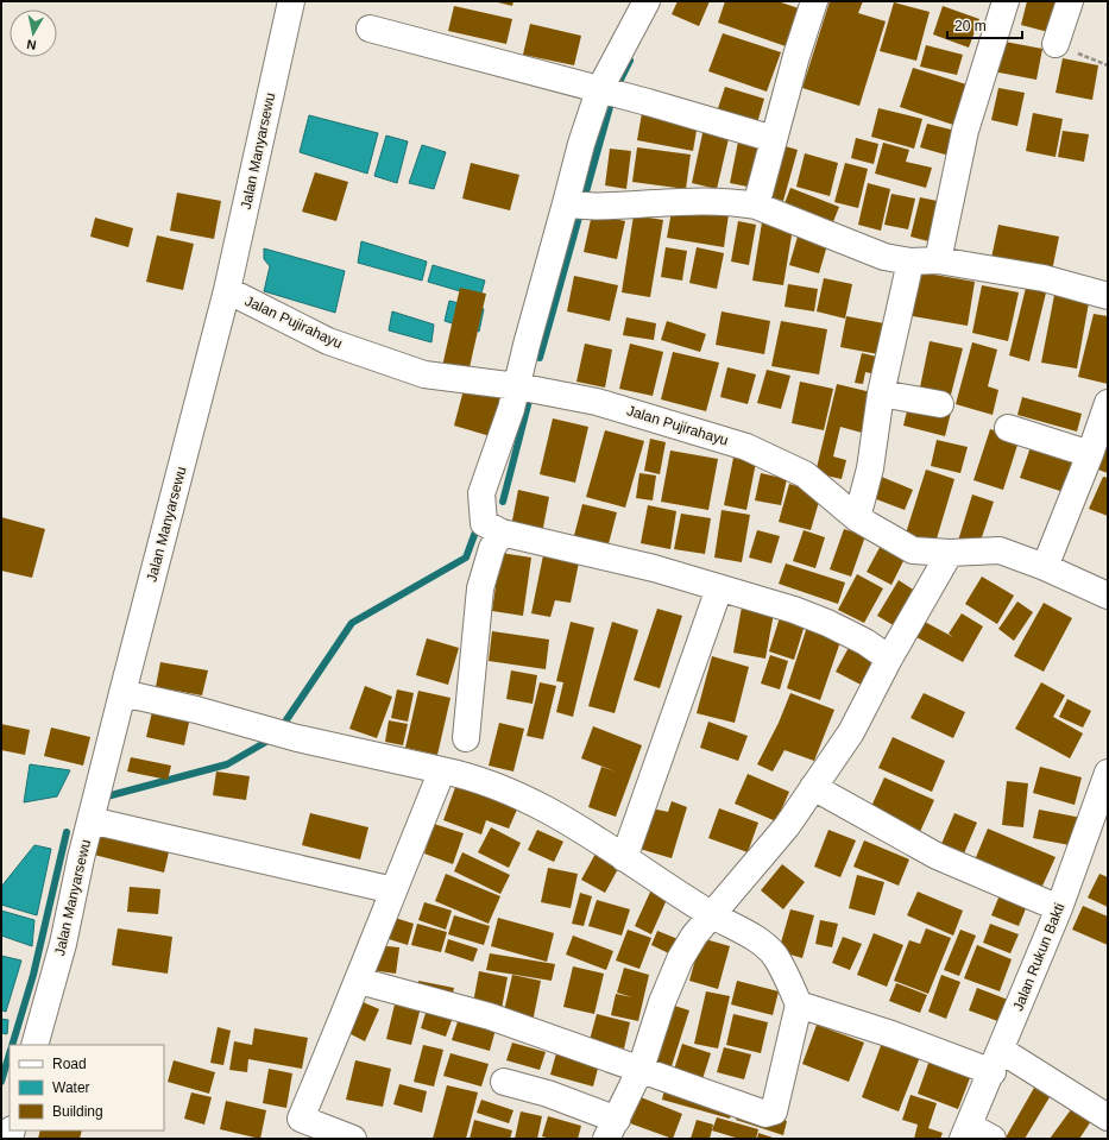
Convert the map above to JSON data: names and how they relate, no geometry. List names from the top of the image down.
{
  "streets": {
    "street": ["Jalan Manyarsewu", "Jalan Pujirahayu", "Jalan Rukun Bakti"]
  },
  "crossings": [
    ["Jalan Manyarsewu", "Jalan Pujirahayu"]
  ],
  "legend": ["Road", "Water", "Building"],
  "scale_bar": "20 m",
  "north": "bottom"
}
